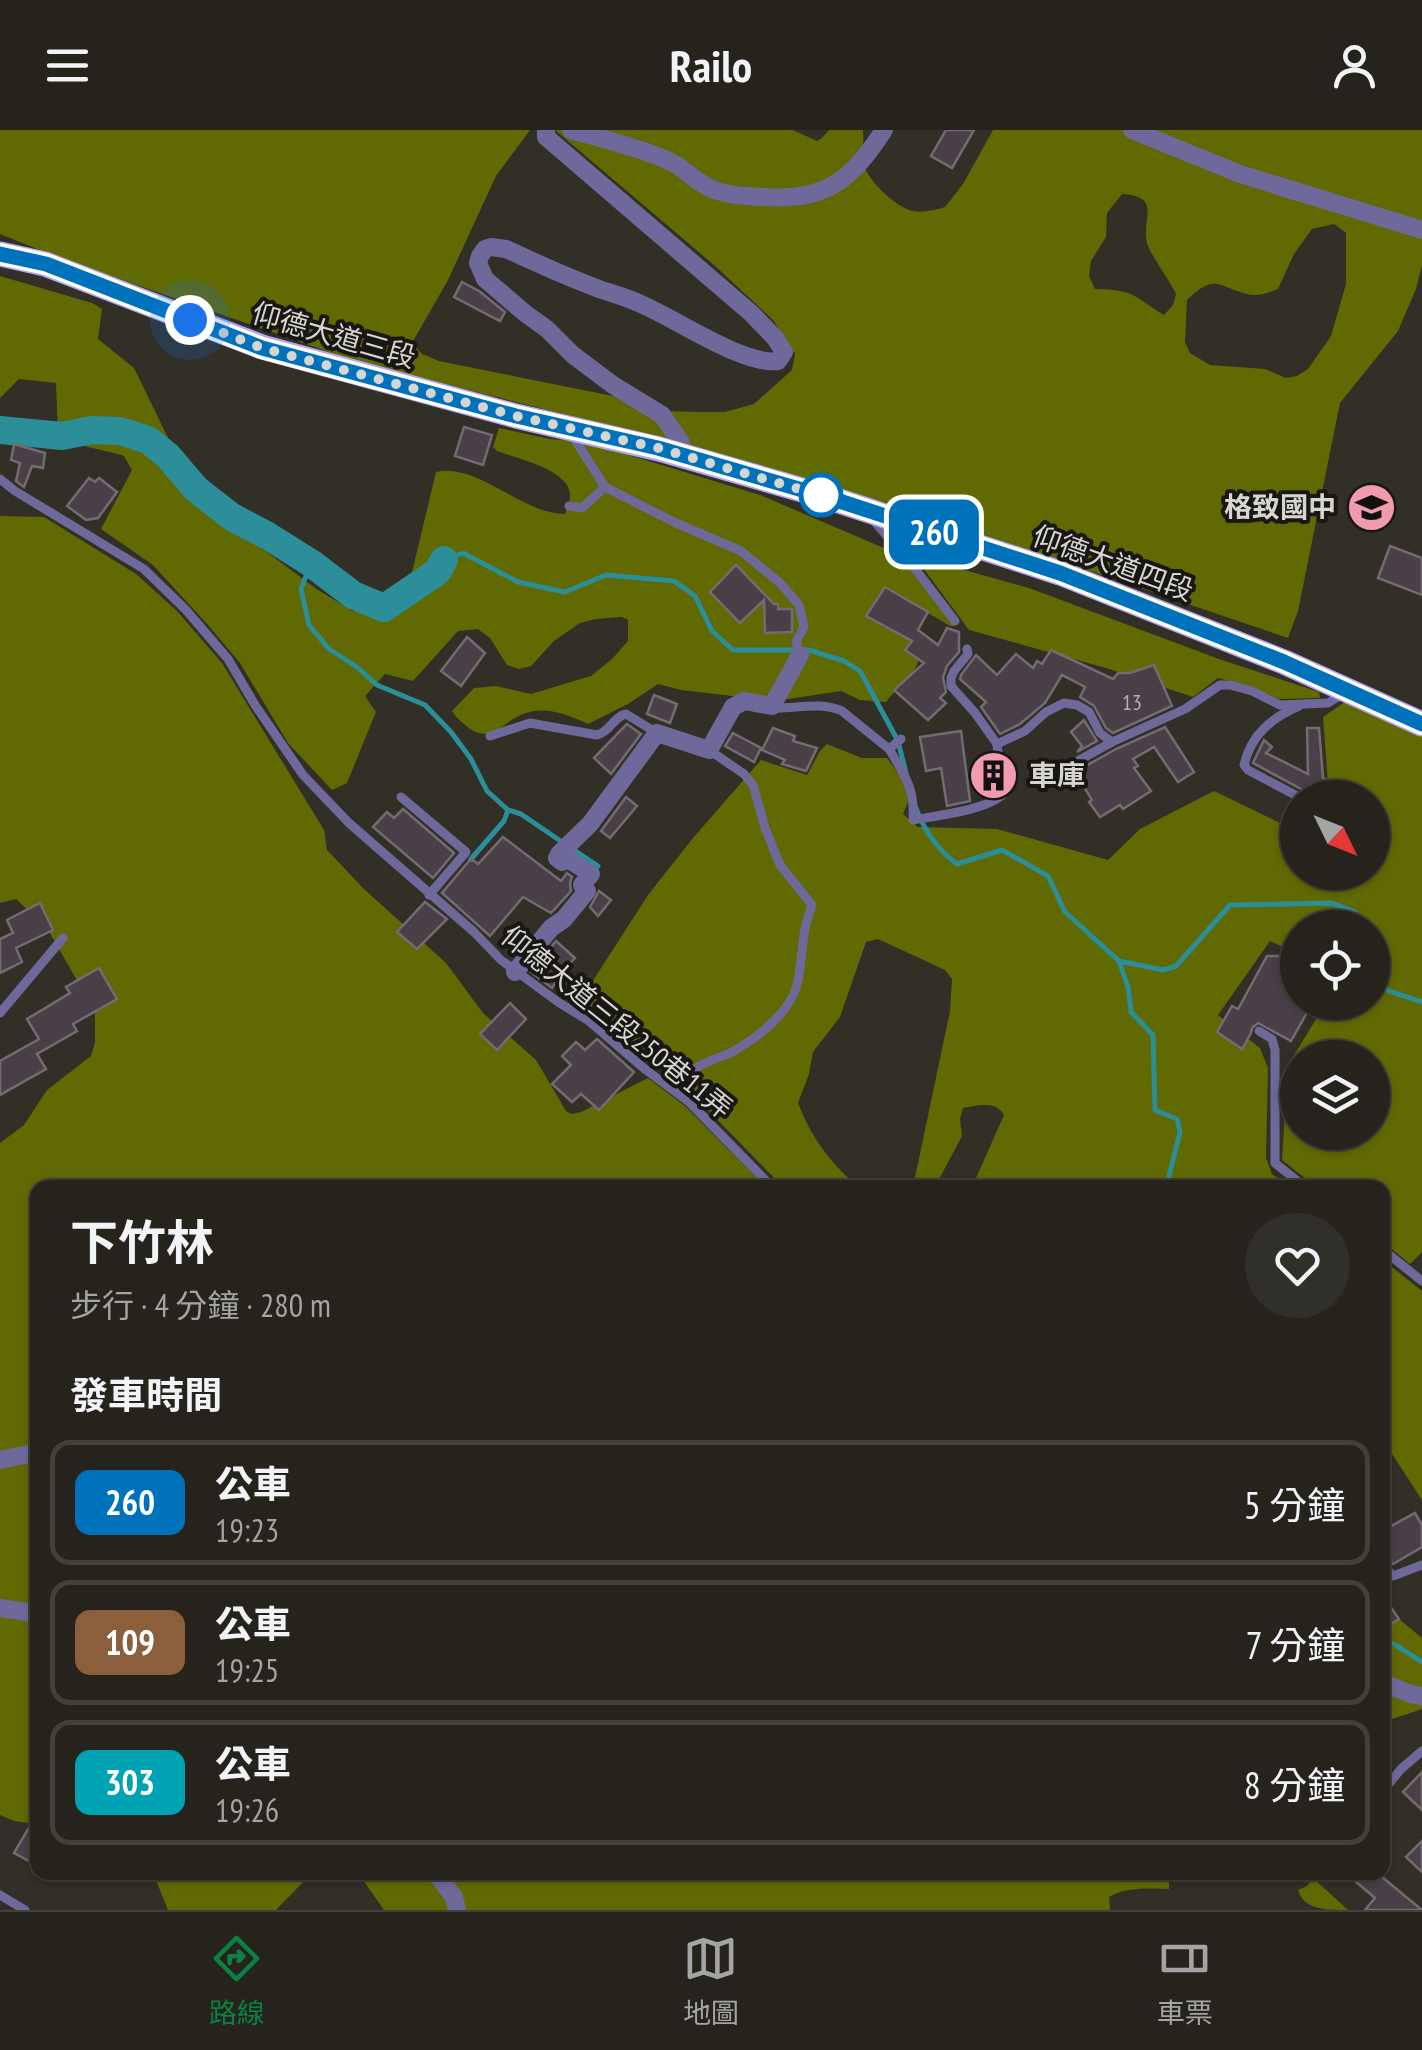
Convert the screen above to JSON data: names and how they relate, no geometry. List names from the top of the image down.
{
  "streets": {
    "main road": ["仰德大道三段", "仰德大道四段"],
    "lane": ["仰德大道三段250巷11弄"]
  },
  "crossings": [
    ["仰德大道三段", "仰德大道四段"]
  ],
  "places": {
    "school or university": ["格致國中"],
    "building": ["車庫"]
  },
  "lines": ["bus line 260"],
  "house_numbers": ["13"],
  "north": "bottom right",
  "page": {
    "header": "Railo",
    "on_map": "260",
    "heading": [
      ["下竹林", "步行 · 4 分鐘 · 280 m"],
      "發車時間"
    ],
    "list": [
      {
        "mark": "260",
        "name": "公車",
        "note": "19:23",
        "value": "5 分鐘"
      },
      {
        "mark": "109",
        "name": "公車",
        "note": "19:25",
        "value": "7 分鐘"
      },
      {
        "mark": "303",
        "name": "公車",
        "note": "19:26",
        "value": "8 分鐘"
      }
    ],
    "tabs": ["路線", "地圖", "車票"]
  }
}
